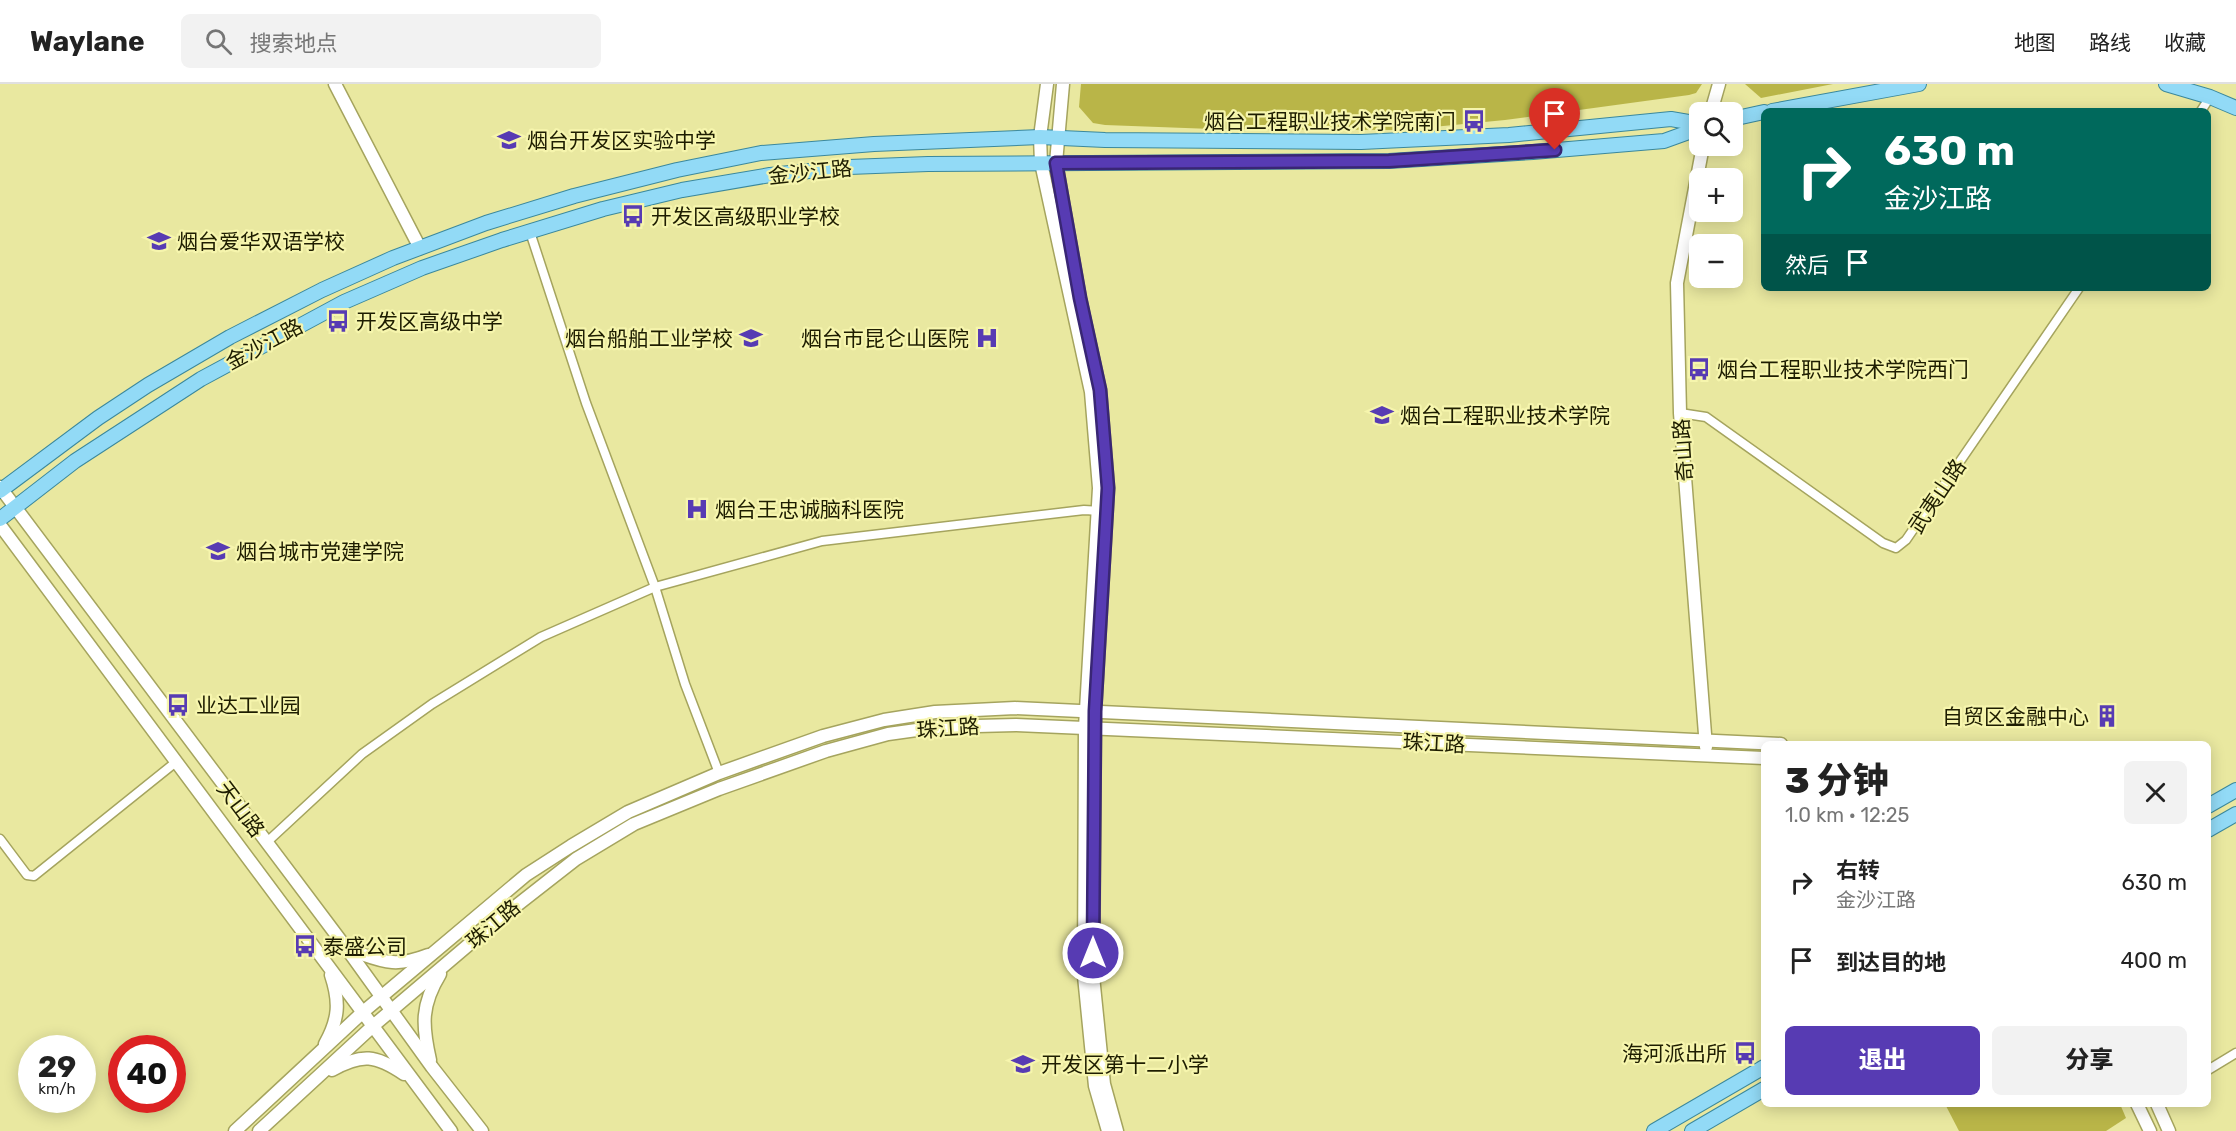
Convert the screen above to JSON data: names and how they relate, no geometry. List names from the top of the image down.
{
  "streets": {
    "main road": ["金沙江路"],
    "street": [
      "奇山路",
      "武夷山路",
      "珠江路",
      "天山路"
    ]
  },
  "crossings": [
    ["金沙江路", "天山路"],
    ["奇山路", "武夷山路"],
    ["奇山路", "珠江路"],
    ["珠江路", "天山路"]
  ],
  "places": {
    "bus stop": [
      "烟台工程职业技术学院南门",
      "开发区高级职业学校",
      "开发区高级中学",
      "烟台工程职业技术学院西门",
      "业达工业园",
      "泰盛公司",
      "海河派出所"
    ],
    "school or university": [
      "烟台开发区实验中学",
      "烟台爱华双语学校",
      "烟台船舶工业学校",
      "烟台工程职业技术学院",
      "烟台城市党建学院",
      "开发区第十二小学"
    ],
    "hospital": ["烟台市昆仑山医院", "烟台王忠诚脑科医院"],
    "building": ["自贸区金融中心"]
  },
  "page": {
    "header": "Waylane",
    "search": "搜索地点",
    "nav": ["地图", "路线", "收藏"],
    "map_buttons": ["+", "−"],
    "turn": ["630 m", "金沙江路"],
    "then": "然后",
    "heading": ["3 分钟", "1.0 km · 12:25"],
    "list": [
      {
        "name": "右转",
        "note": "金沙江路",
        "value": "630 m"
      },
      {
        "name": "到达目的地",
        "value": "400 m"
      }
    ],
    "buttons": ["退出", "分享"],
    "speed": "29 km/h",
    "limit": "40"
  }
}
